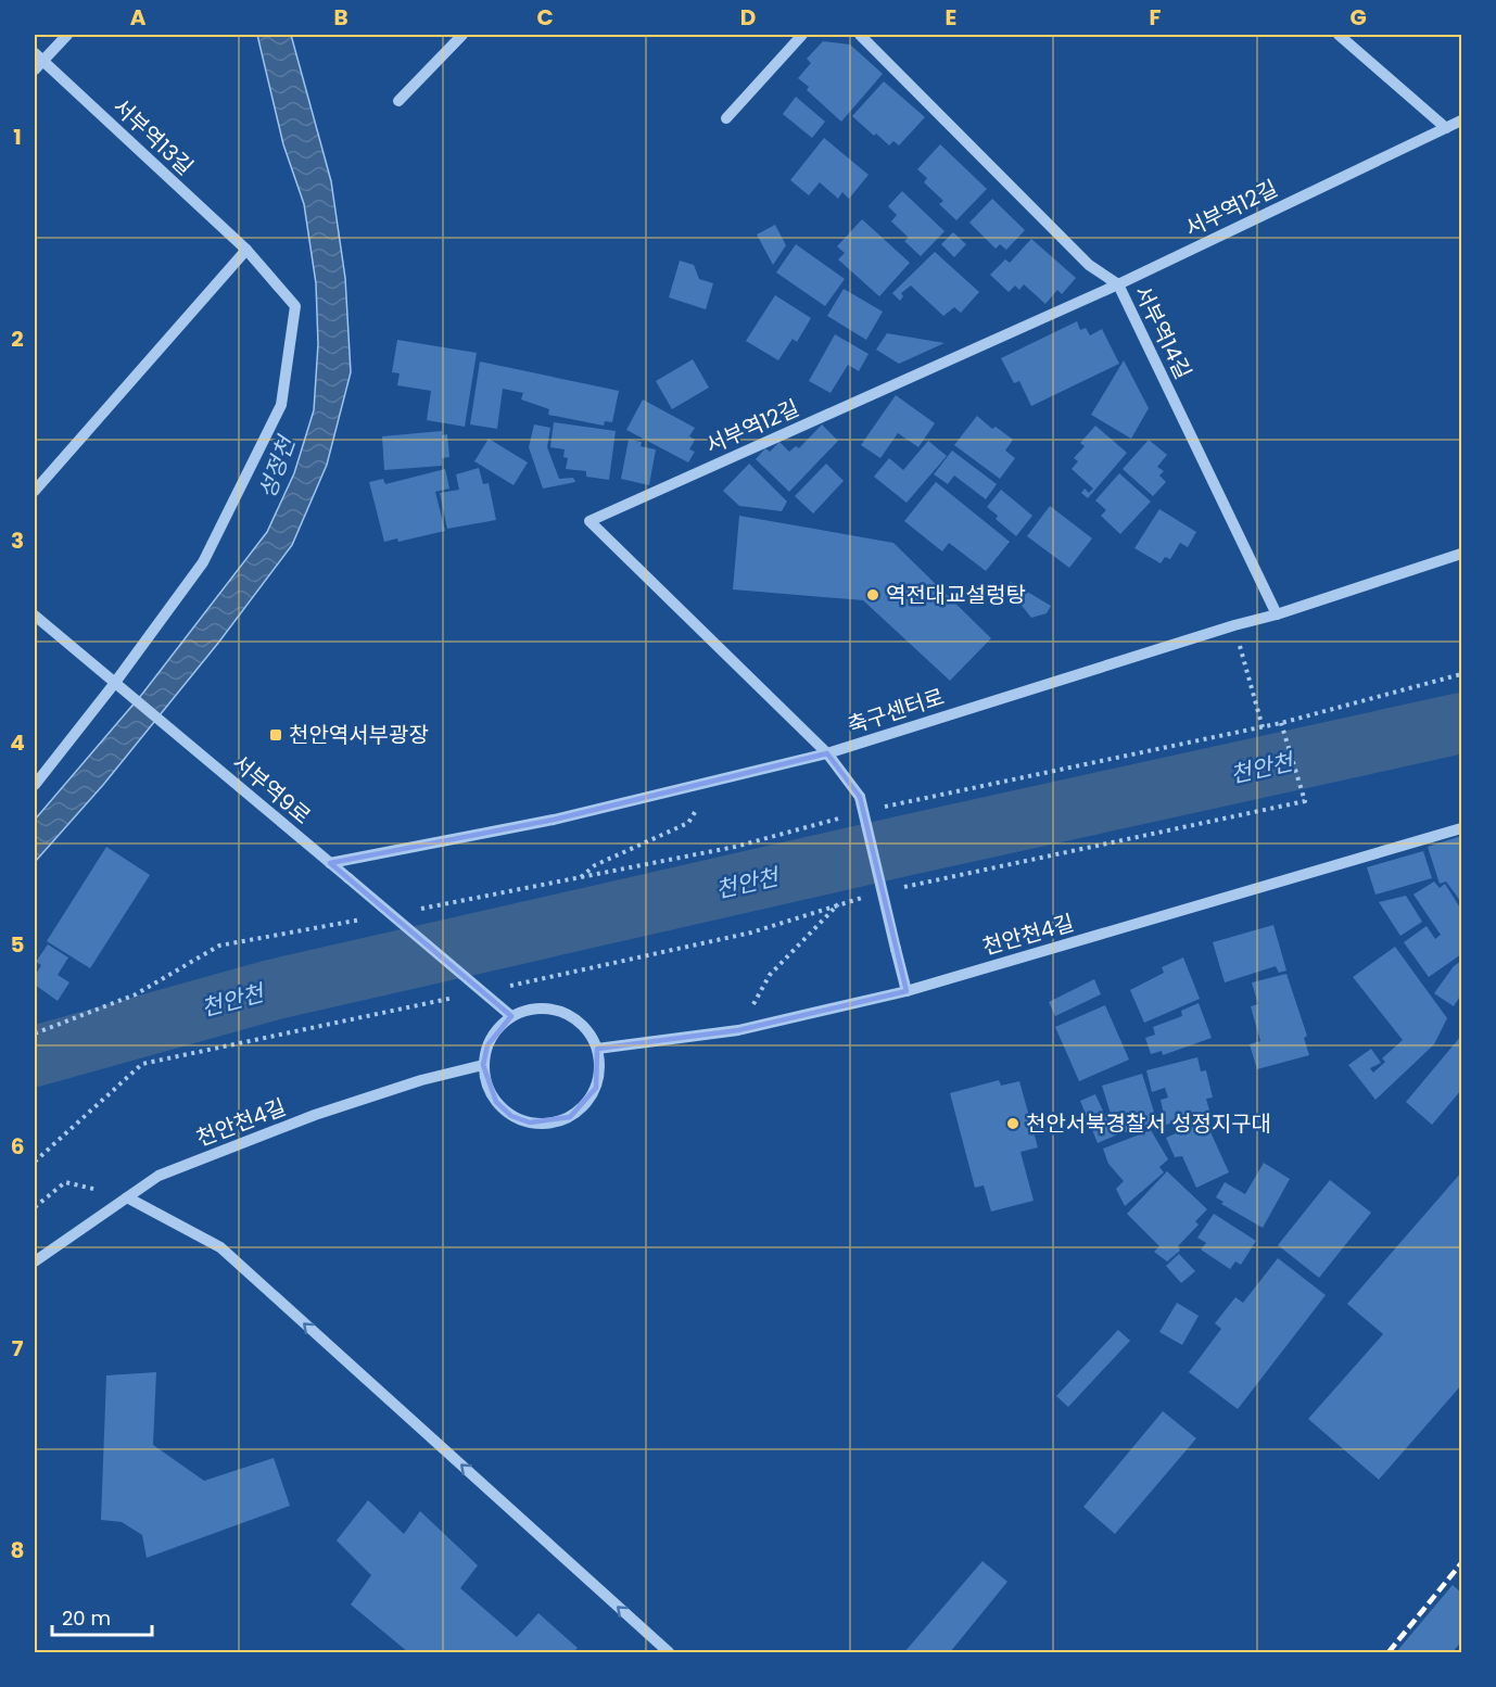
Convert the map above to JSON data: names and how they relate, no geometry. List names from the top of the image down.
{
  "streets": {
    "street": [
      "서부역13길",
      "서부역12길",
      "서부역14길",
      "축구센터로",
      "서부역9로",
      "천안천4길"
    ]
  },
  "crossings": [
    ["서부역13길", "서부역9로"],
    ["서부역12길", "서부역14길"],
    ["서부역12길", "축구센터로"],
    ["서부역12길", "천안천4길"],
    ["서부역14길", "축구센터로"],
    ["축구센터로", "서부역9로"],
    ["서부역9로", "천안천4길"]
  ],
  "water": ["성정천", "천안천"],
  "places": {
    "other": ["역전대교설렁탕", "천안서북경찰서 성정지구대"],
    "transit": ["천안역서부광장"]
  },
  "scale_bar": "20 m",
  "grid": {
    "columns": [
      "A",
      "B",
      "C",
      "D",
      "E",
      "F",
      "G"
    ],
    "rows": [
      "1",
      "2",
      "3",
      "4",
      "5",
      "6",
      "7",
      "8"
    ]
  }
}
